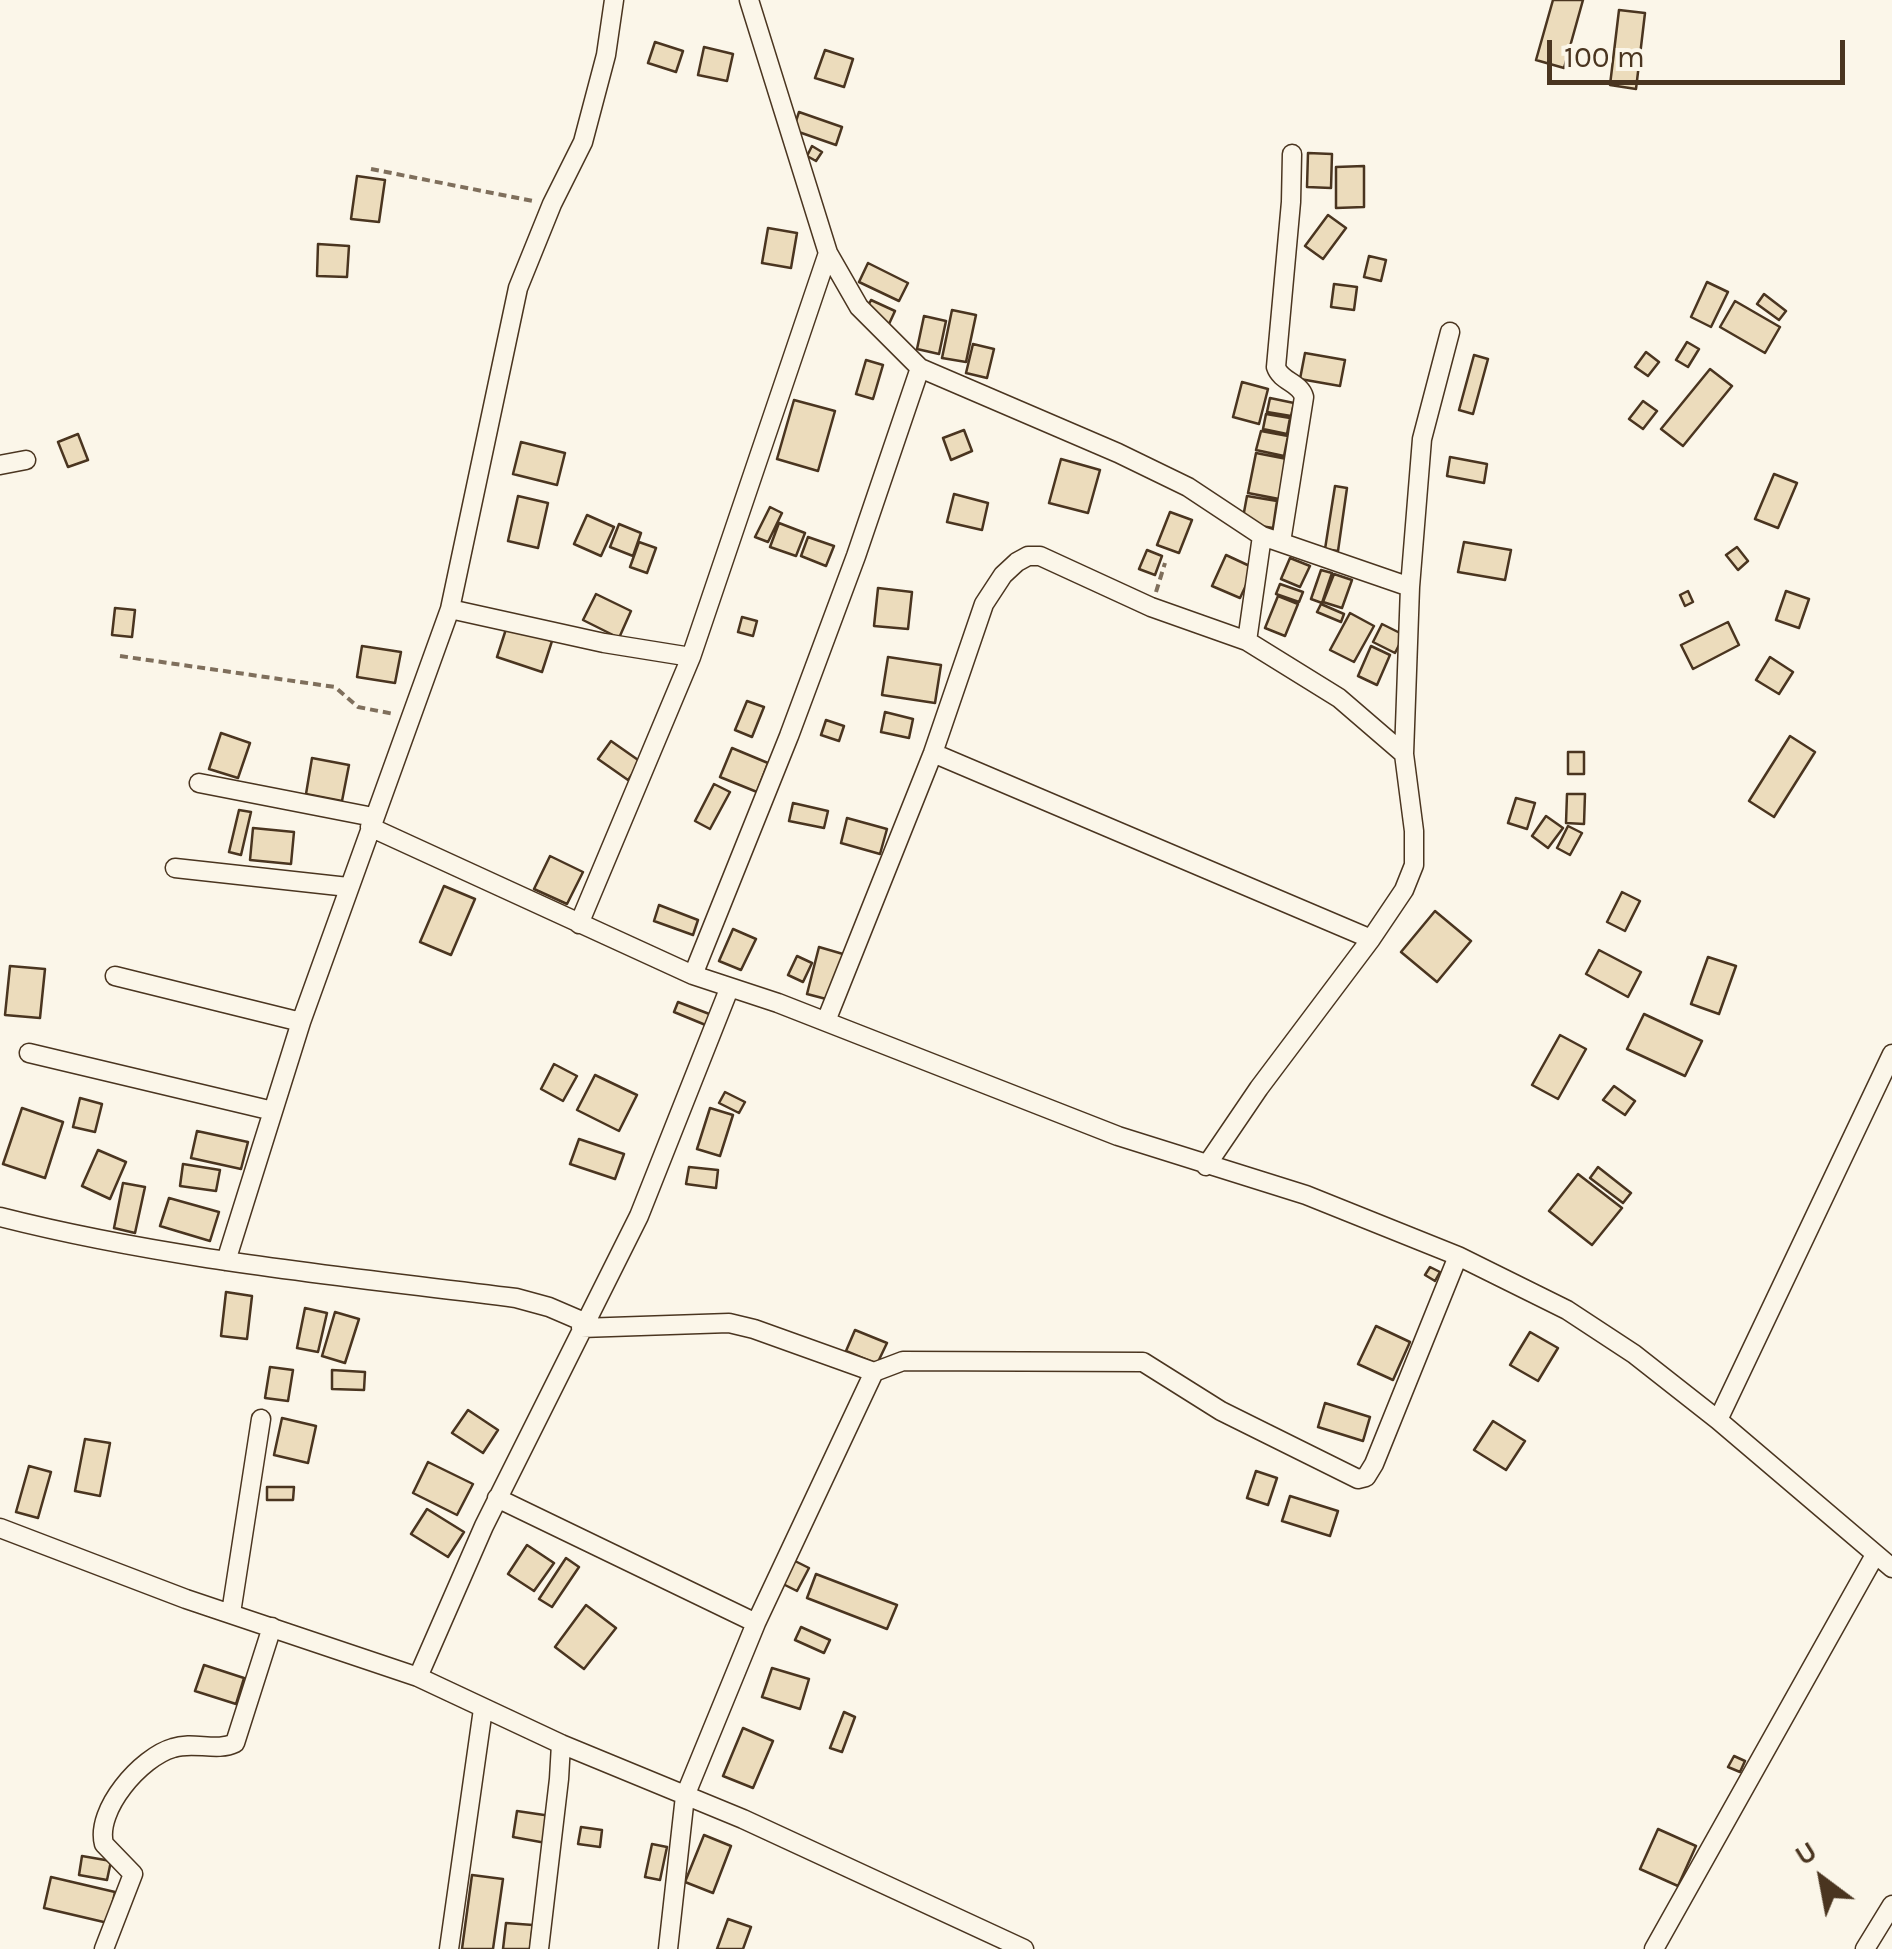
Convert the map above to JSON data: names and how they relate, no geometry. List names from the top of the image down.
{
  "scale_bar": "100 m",
  "north": "top left"
}
